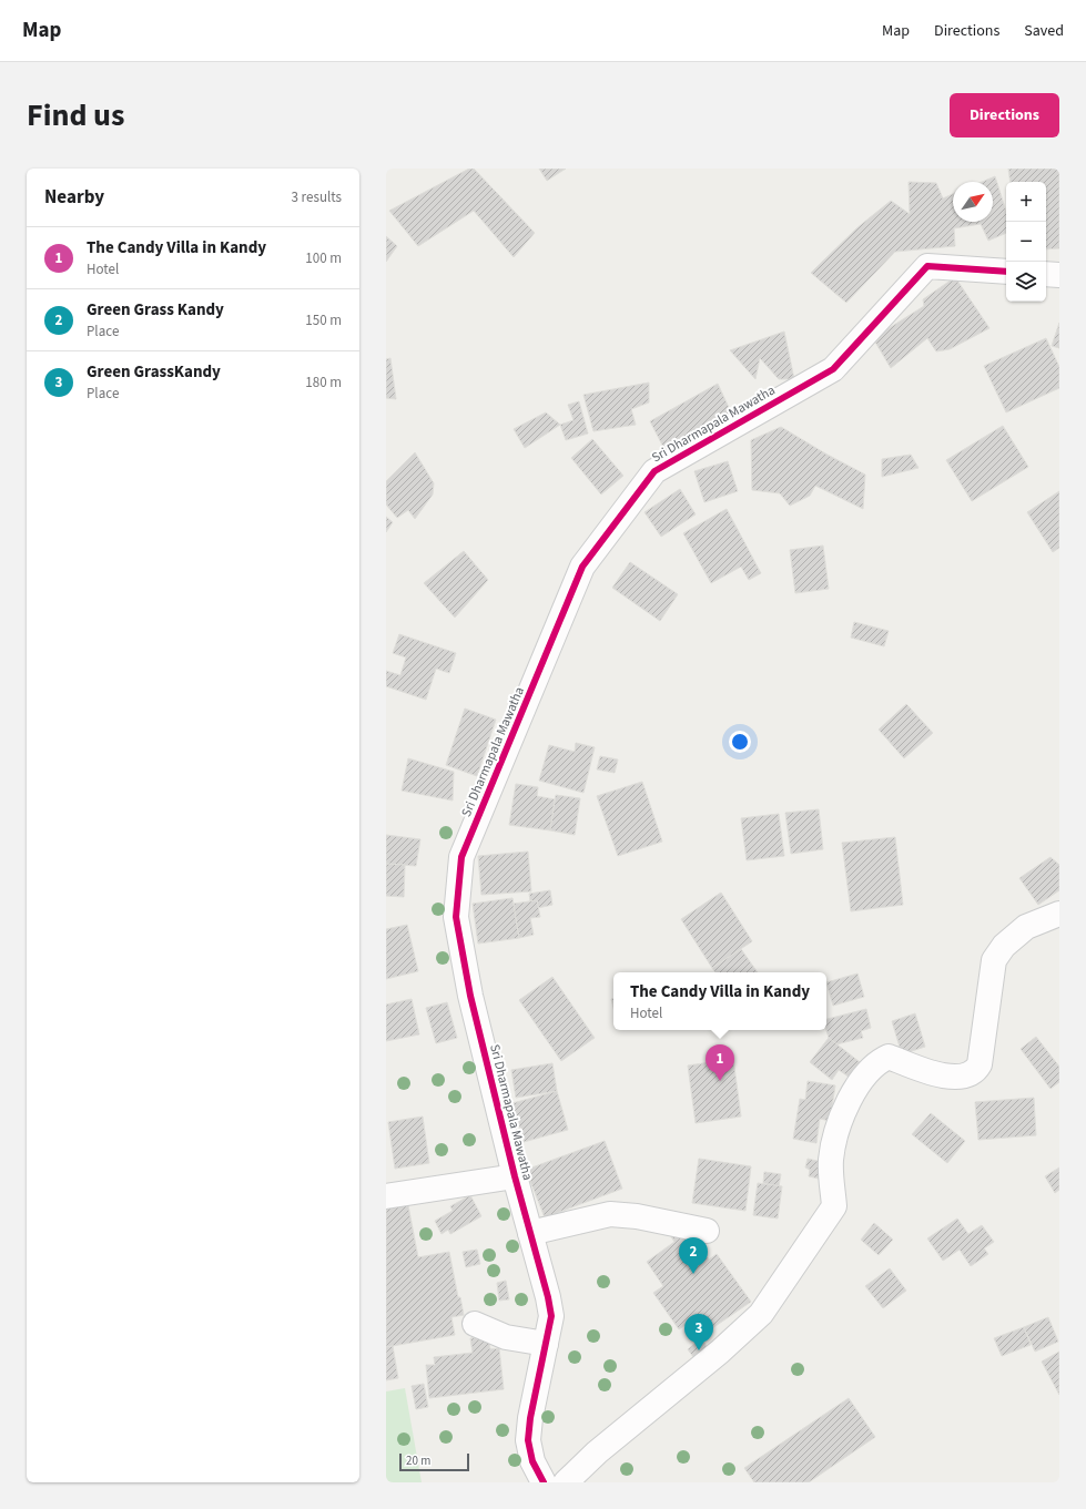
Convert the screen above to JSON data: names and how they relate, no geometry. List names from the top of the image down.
{
  "streets": {
    "street": ["Sri Dharmapala Mawatha"]
  },
  "scale_bar": "20 m",
  "north": "top right",
  "page": {
    "header": "Map",
    "nav": ["Map", "Directions", "Saved"],
    "title": "Find us",
    "buttons": "Directions",
    "heading": ["Nearby", "3 results"],
    "map_buttons": ["+", "−"],
    "list": [
      {
        "mark": "1",
        "name": "The Candy Villa in Kandy",
        "note": "Hotel",
        "value": "100 m"
      },
      {
        "mark": "2",
        "name": "Green Grass Kandy",
        "note": "Place",
        "value": "150 m"
      },
      {
        "mark": "3",
        "name": "Green GrassKandy",
        "note": "Place",
        "value": "180 m"
      }
    ],
    "popup": ["The Candy Villa in Kandy", "Hotel"],
    "pins": ["1", "2", "3"],
    "scale": "20 m"
  }
}
